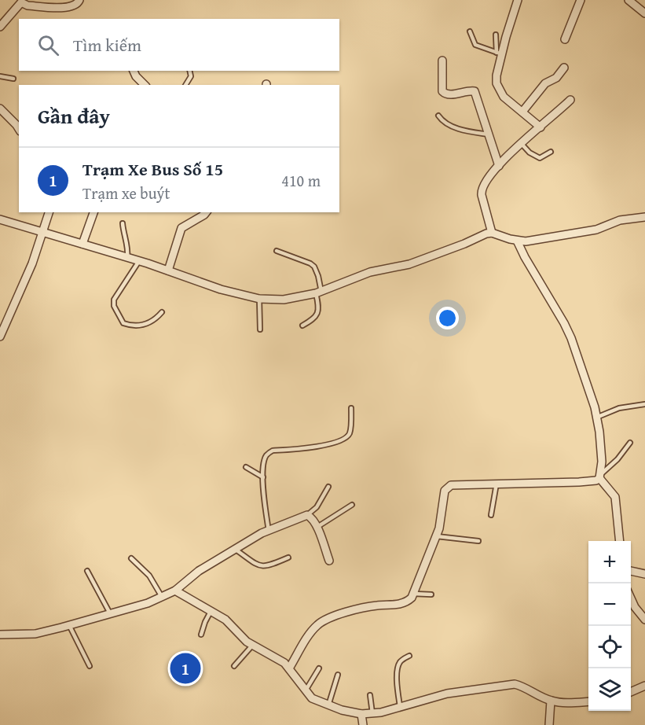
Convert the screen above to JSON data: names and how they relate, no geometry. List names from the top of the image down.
{
  "page": {
    "search": "Tìm kiếm",
    "heading": "Gần đây",
    "list": [
      {
        "mark": "1",
        "name": "Trạm Xe Bus Số 15",
        "note": "Trạm xe buýt",
        "value": "410 m"
      }
    ],
    "map_buttons": ["+", "−"],
    "pins": "1"
  }
}
